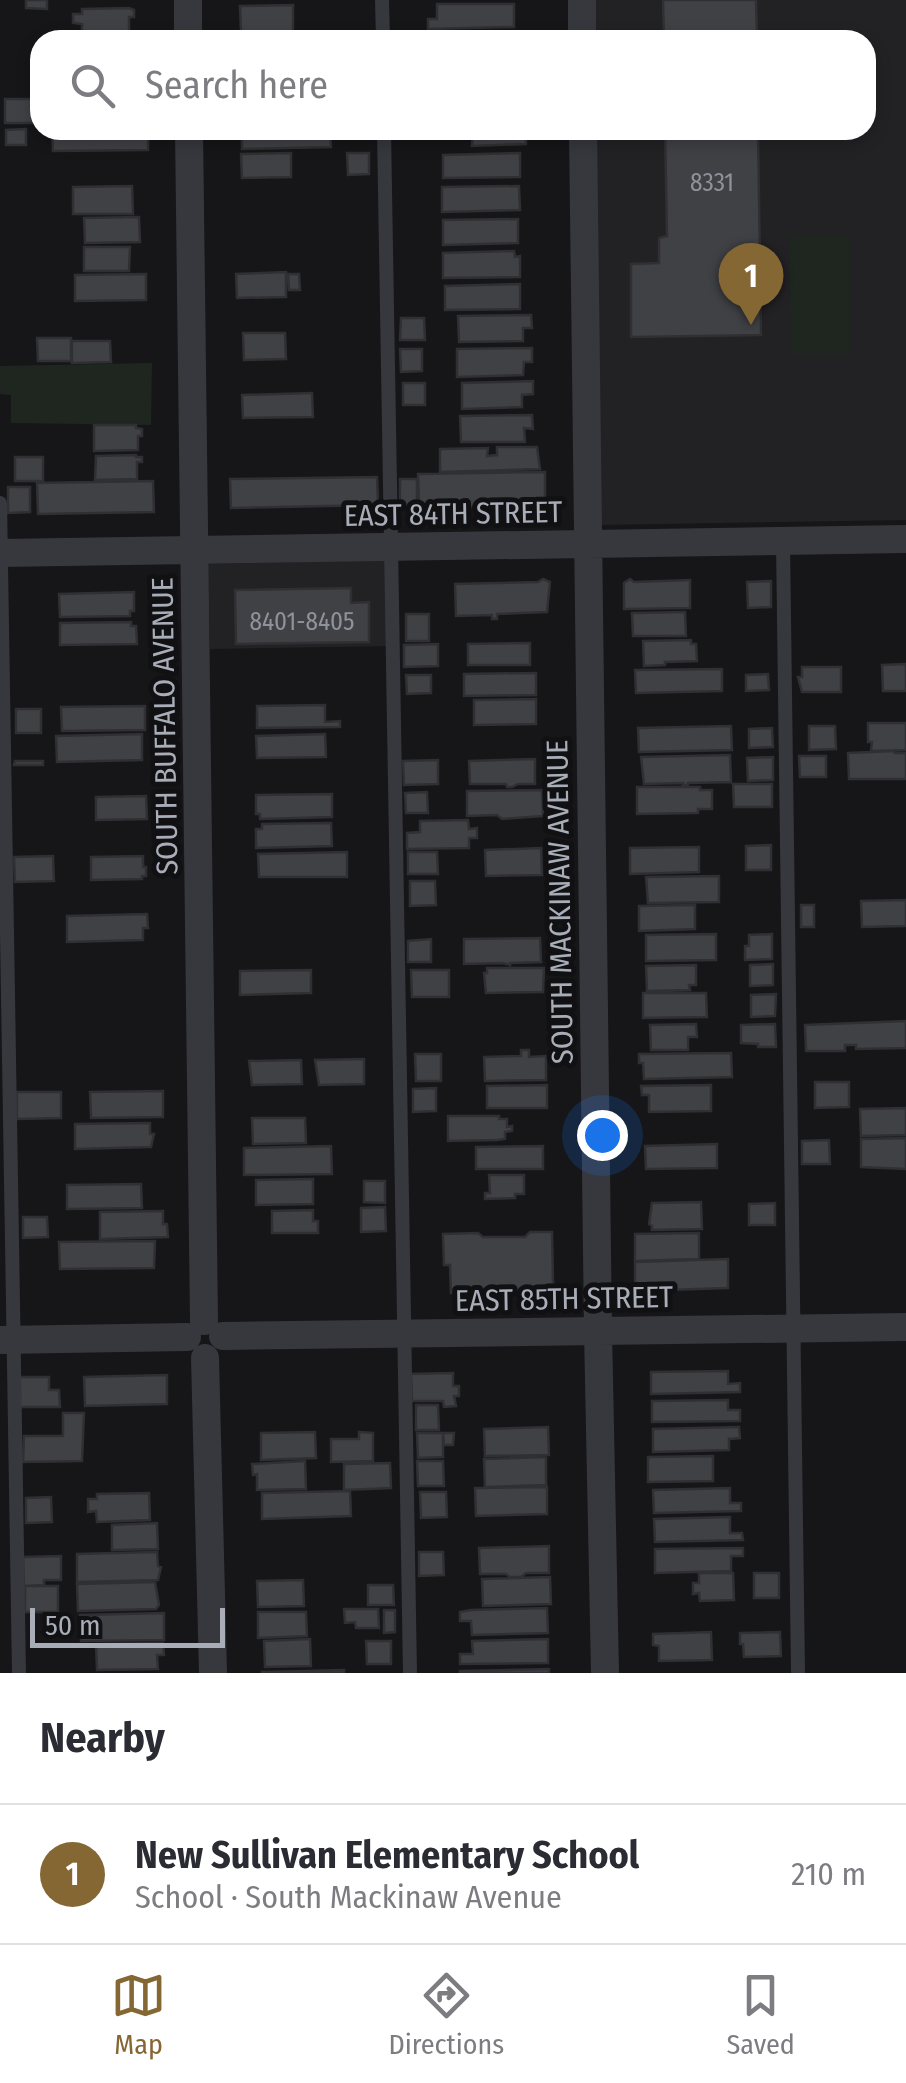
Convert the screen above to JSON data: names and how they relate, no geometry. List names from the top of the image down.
{
  "streets": {
    "street": [
      "EAST 84TH STREET",
      "SOUTH BUFFALO AVENUE",
      "SOUTH MACKINAW AVENUE",
      "EAST 85TH STREET"
    ]
  },
  "crossings": [
    ["EAST 84TH STREET", "SOUTH BUFFALO AVENUE"],
    ["EAST 84TH STREET", "SOUTH MACKINAW AVENUE"],
    ["SOUTH BUFFALO AVENUE", "EAST 85TH STREET"],
    ["SOUTH MACKINAW AVENUE", "EAST 85TH STREET"]
  ],
  "house_numbers": ["8331", "8401-8405"],
  "scale_bar": "50 m",
  "page": {
    "search": "Search here",
    "pins": "1",
    "scale": "50 m",
    "heading": "Nearby",
    "list": [
      {
        "mark": "1",
        "name": "New Sullivan Elementary School",
        "note": "School · South Mackinaw Avenue",
        "value": "210 m"
      }
    ],
    "nav": ["Map", "Directions", "Saved"]
  }
}
